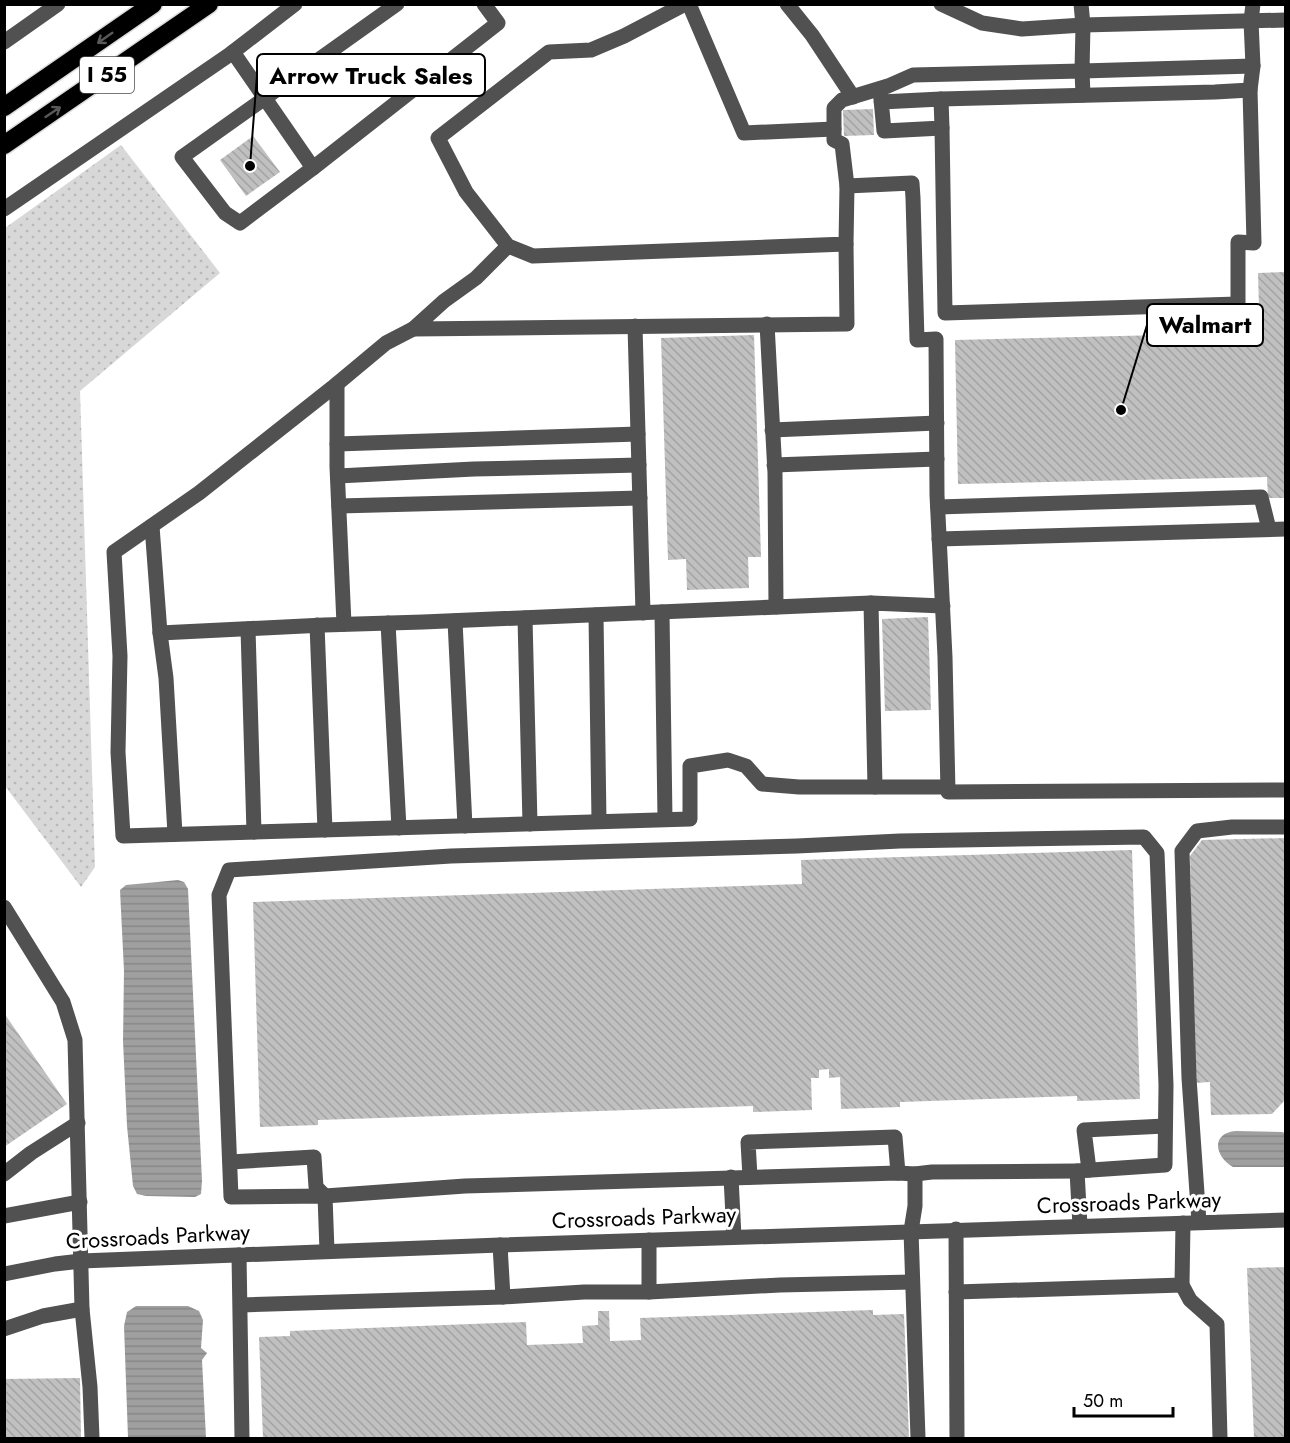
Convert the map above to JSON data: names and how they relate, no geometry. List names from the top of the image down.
{
  "streets": {
    "highway": ["I 55"],
    "street": ["Crossroads Parkway"]
  },
  "places": ["Arrow Truck Sales", "Walmart"],
  "scale_bar": "50 m"
}
